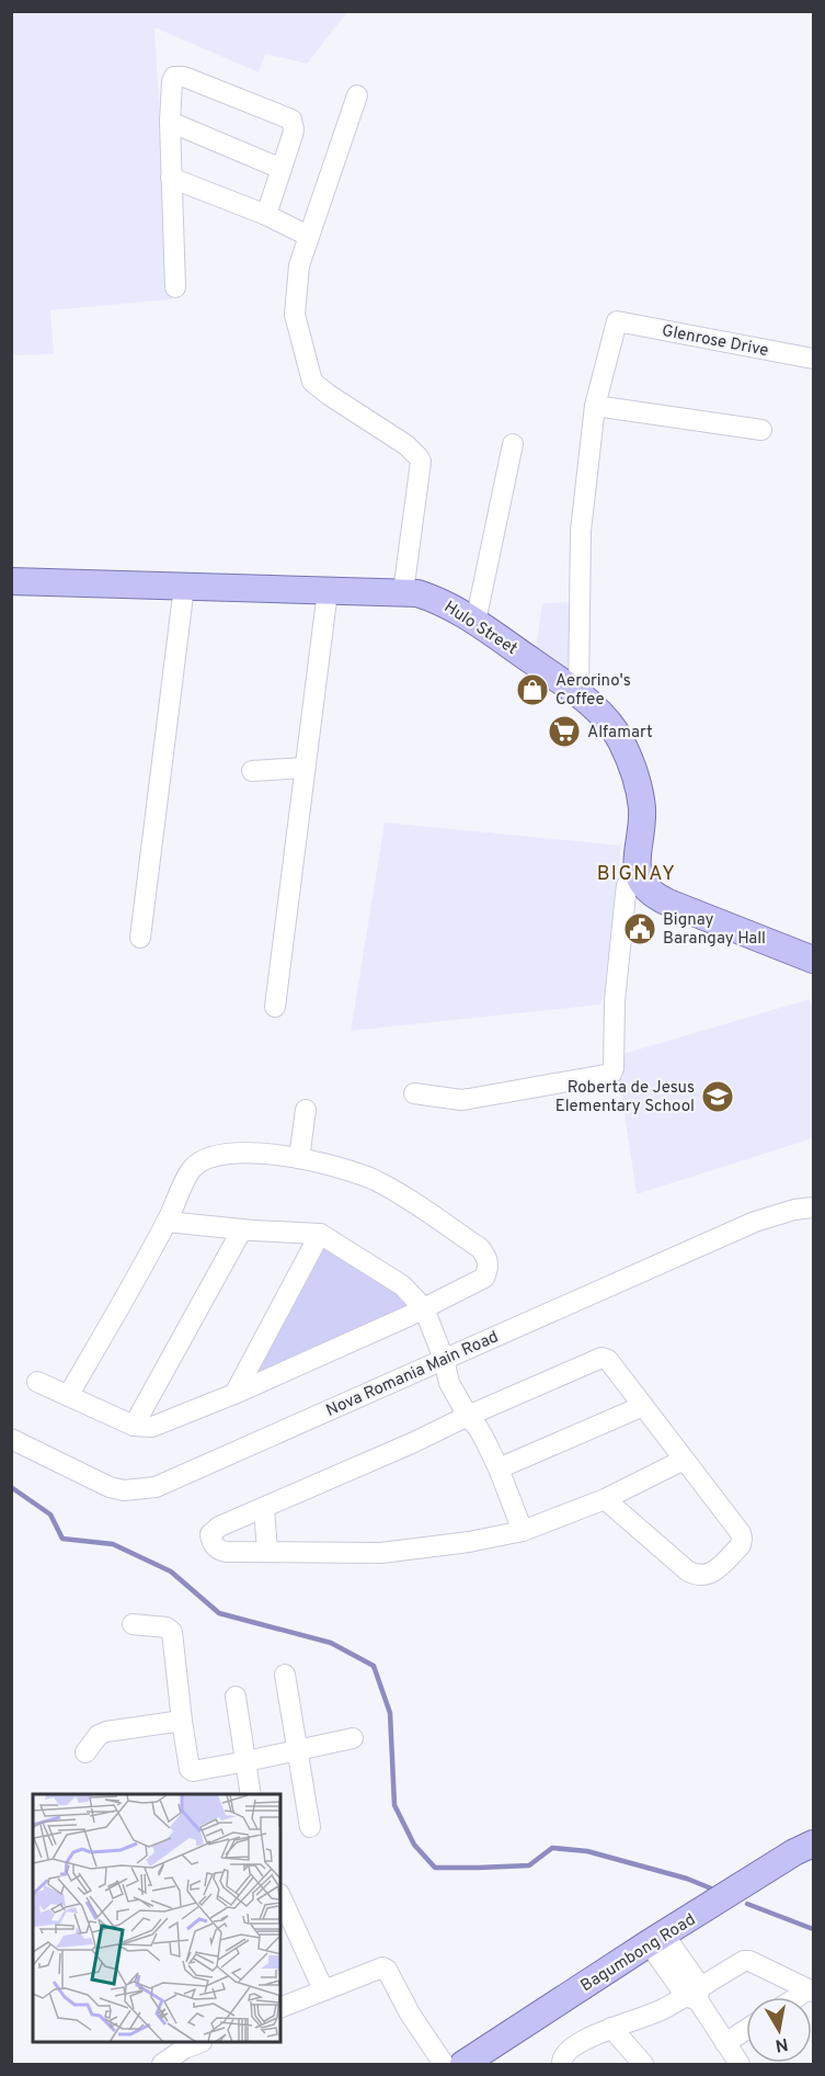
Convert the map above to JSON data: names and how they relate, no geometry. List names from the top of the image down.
{
  "streets": {
    "main road": ["Hulo Street", "Bagumbong Road"],
    "street": ["Glenrose Drive", "Nova Romania Main Road"]
  },
  "districts": ["BIGNAY"],
  "places": {
    "shop": ["Aerorino's Coffee"],
    "supermarket": ["Alfamart"],
    "public building": ["Bignay Barangay Hall"],
    "school or university": ["Roberta de Jesus Elementary School"]
  },
  "north": "bottom"
}
